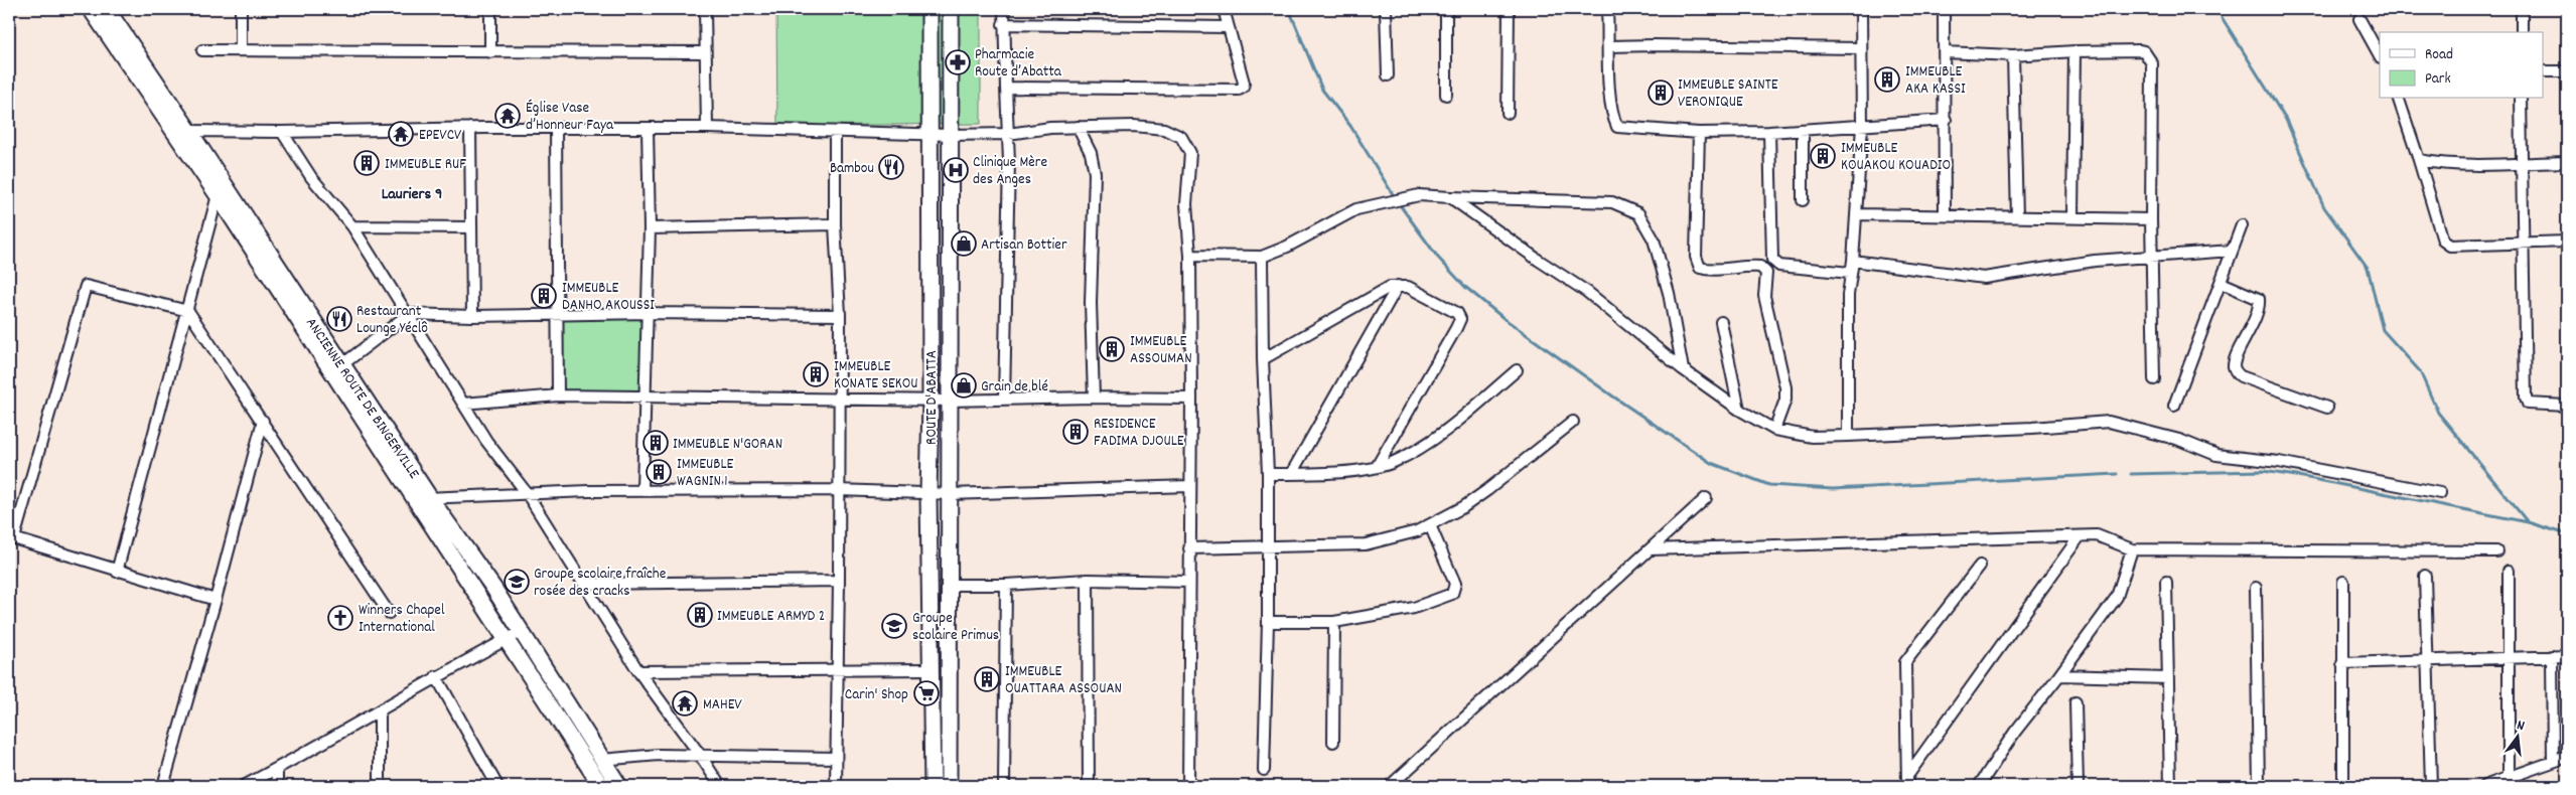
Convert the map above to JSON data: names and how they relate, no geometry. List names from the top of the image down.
{
  "streets": {
    "street": ["ANCIENNE ROUTE DE BINGERVILLE", "ROUTE D'ABATTA"]
  },
  "districts": ["Lauriers 9"],
  "places": {
    "pharmacy": ["Pharmacie Route d’Abatta"],
    "building": [
      "IMMEUBLE AKA KASSI",
      "IMMEUBLE SAINTE VERONIQUE",
      "IMMEUBLE KOUAKOU KOUADIO",
      "IMMEUBLE RUF",
      "IMMEUBLE DANHO AKOUSSI",
      "IMMEUBLE ASSOUMAN",
      "IMMEUBLE KONATE SEKOU",
      "RESIDENCE FADIMA DJOULE",
      "IMMEUBLE N'GORAN",
      "IMMEUBLE WAGNIN 1",
      "IMMEUBLE ARMYD 2",
      "IMMEUBLE OUATTARA ASSOUAN"
    ],
    "temple": ["Église Vase d’Honneur Faya", "EPEVCV", "MAHEV"],
    "restaurant": ["Bambou", "Restaurant Lounge Yéclô"],
    "hospital": ["Clinique Mère des Anges"],
    "shop": ["Artisan Bottier", "Grain de blé"],
    "school or university": ["Groupe scolaire fraîche rosée des cracks", "Groupe scolaire Primus"],
    "church": ["Winners Chapel International"],
    "supermarket": ["Carin' Shop"]
  },
  "legend": ["Road", "Park"],
  "north": "top"
}
